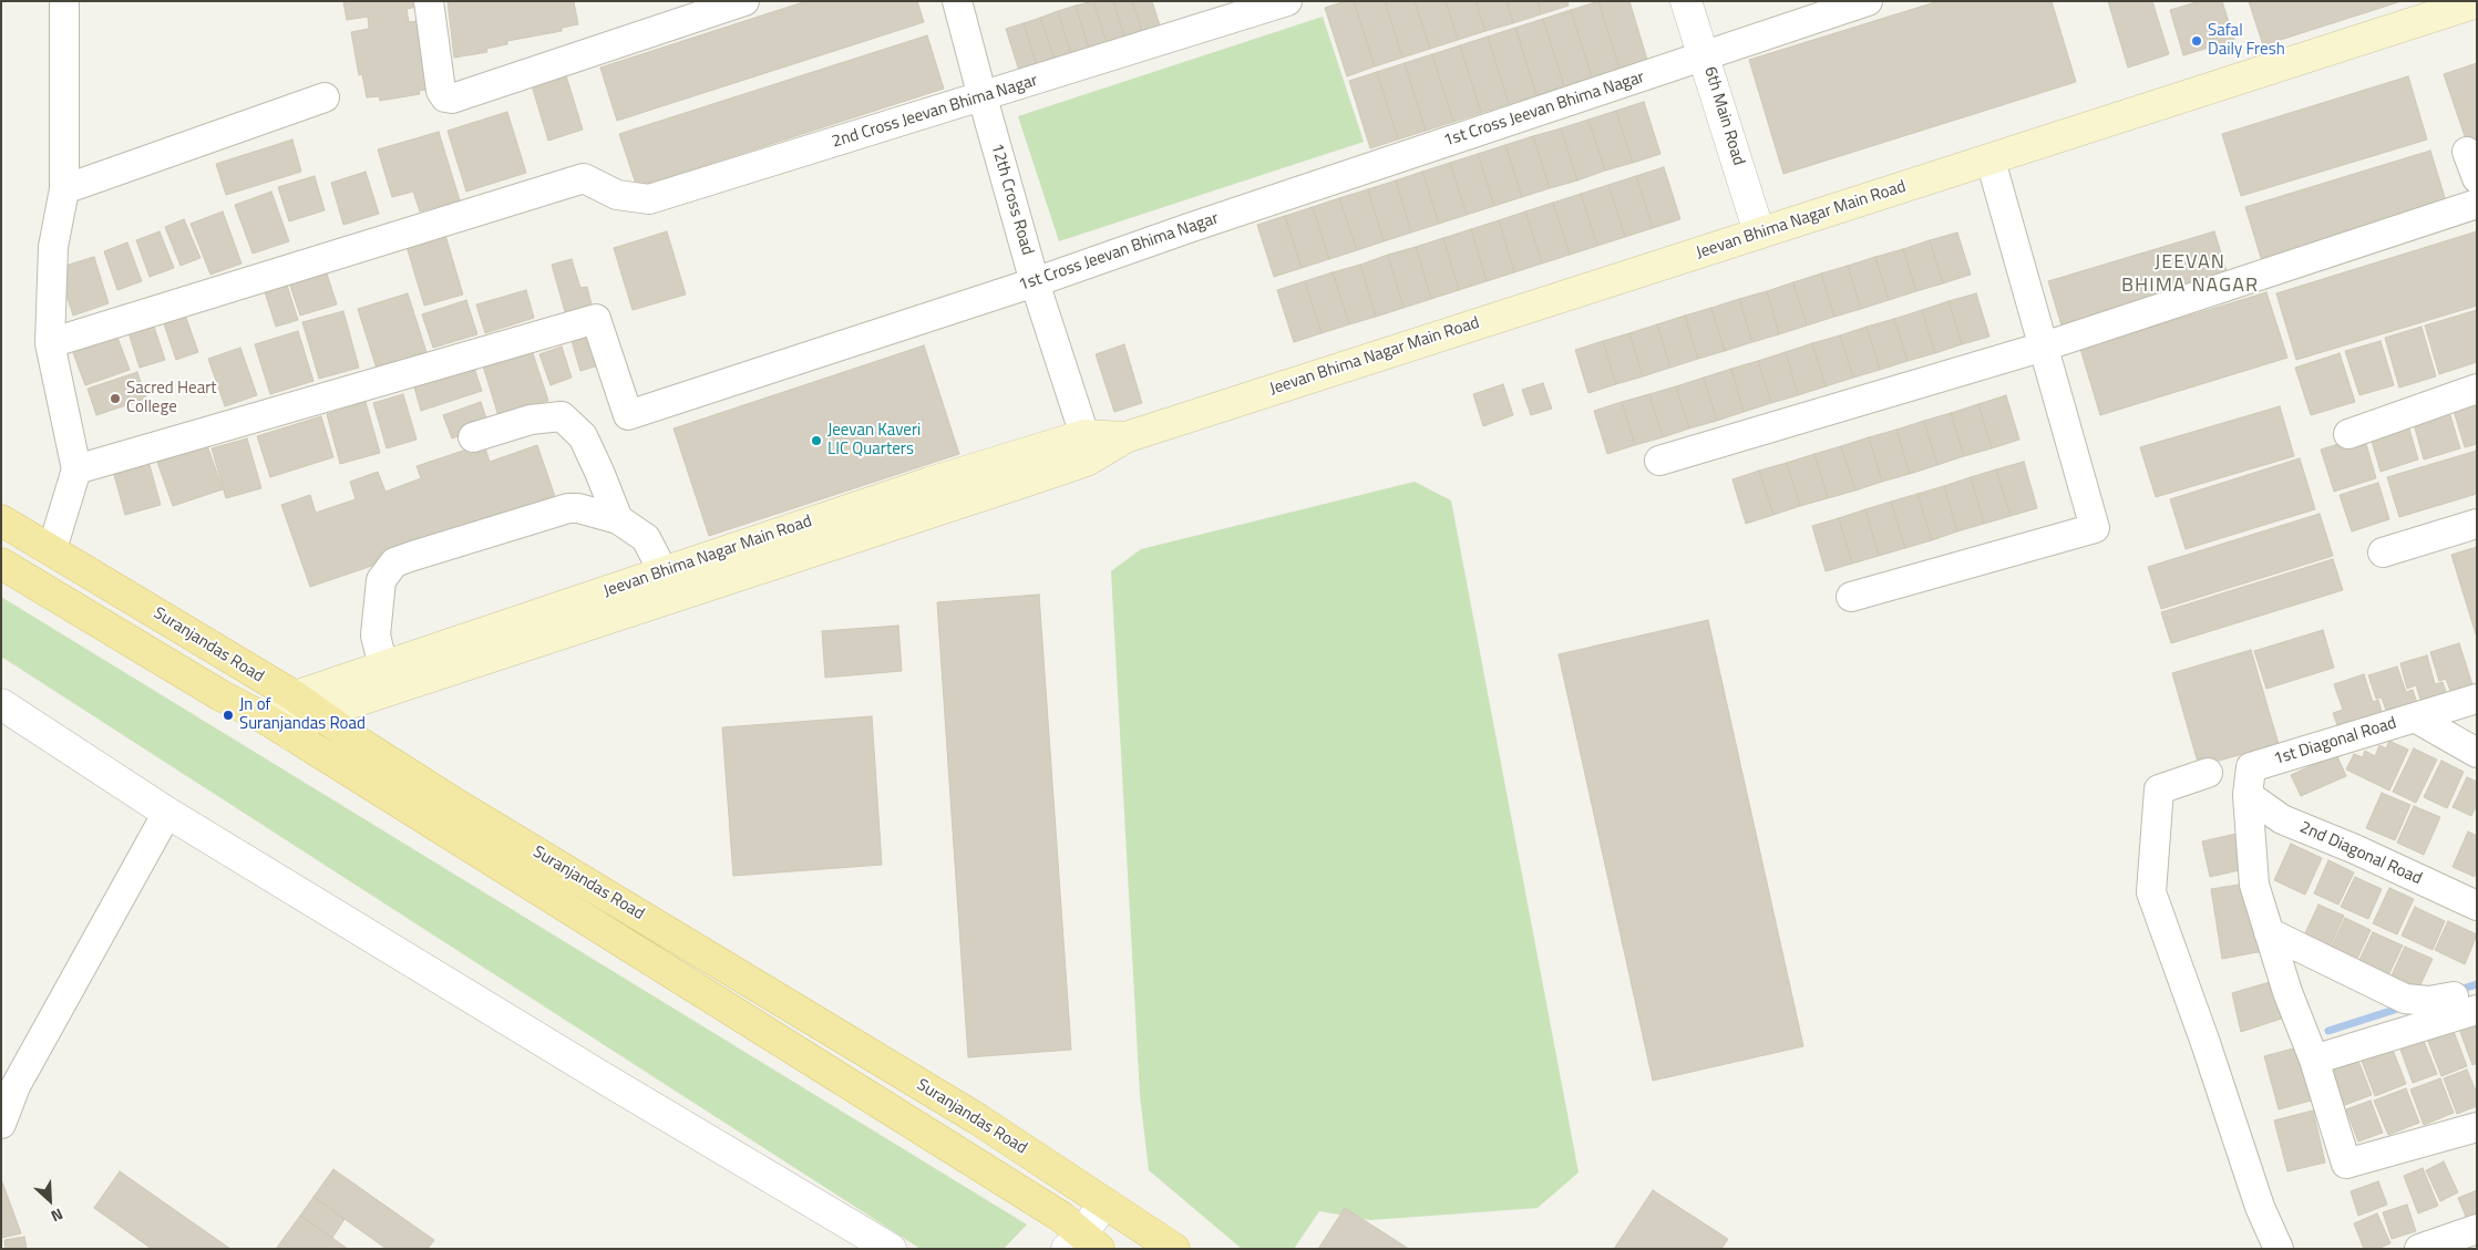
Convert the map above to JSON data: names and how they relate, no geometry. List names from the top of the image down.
{
  "streets": {
    "main road": ["Jeevan Bhima Nagar Main Road", "Suranjandas Road"],
    "street": [
      "1st Cross Jeevan Bhima Nagar",
      "2nd Cross Jeevan Bhima Nagar",
      "6th Main Road",
      "12th Cross Road",
      "1st Diagonal Road",
      "2nd Diagonal Road"
    ]
  },
  "crossings": [
    ["1st Cross Jeevan Bhima Nagar", "6th Main Road"],
    ["1st Cross Jeevan Bhima Nagar", "12th Cross Road"],
    ["2nd Cross Jeevan Bhima Nagar", "12th Cross Road"],
    ["6th Main Road", "Jeevan Bhima Nagar Main Road"],
    ["12th Cross Road", "Jeevan Bhima Nagar Main Road"],
    ["Jeevan Bhima Nagar Main Road", "Suranjandas Road"],
    ["1st Diagonal Road", "2nd Diagonal Road"]
  ],
  "districts": ["JEEVAN BHIMA NAGAR"],
  "places": [
    "Safal Daily Fresh",
    "Sacred Heart College",
    "Jeevan Kaveri LIC Quarters",
    "Jn of Suranjandas Road"
  ],
  "north": "bottom right"
}
